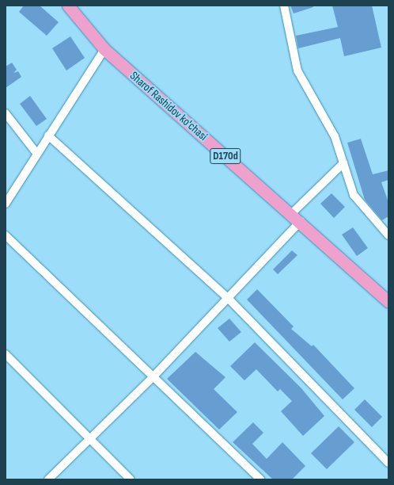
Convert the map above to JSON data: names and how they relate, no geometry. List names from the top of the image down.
{
  "streets": {
    "main road": ["Sharof Rashidov ko'chasi", "D170d"]
  }
}
